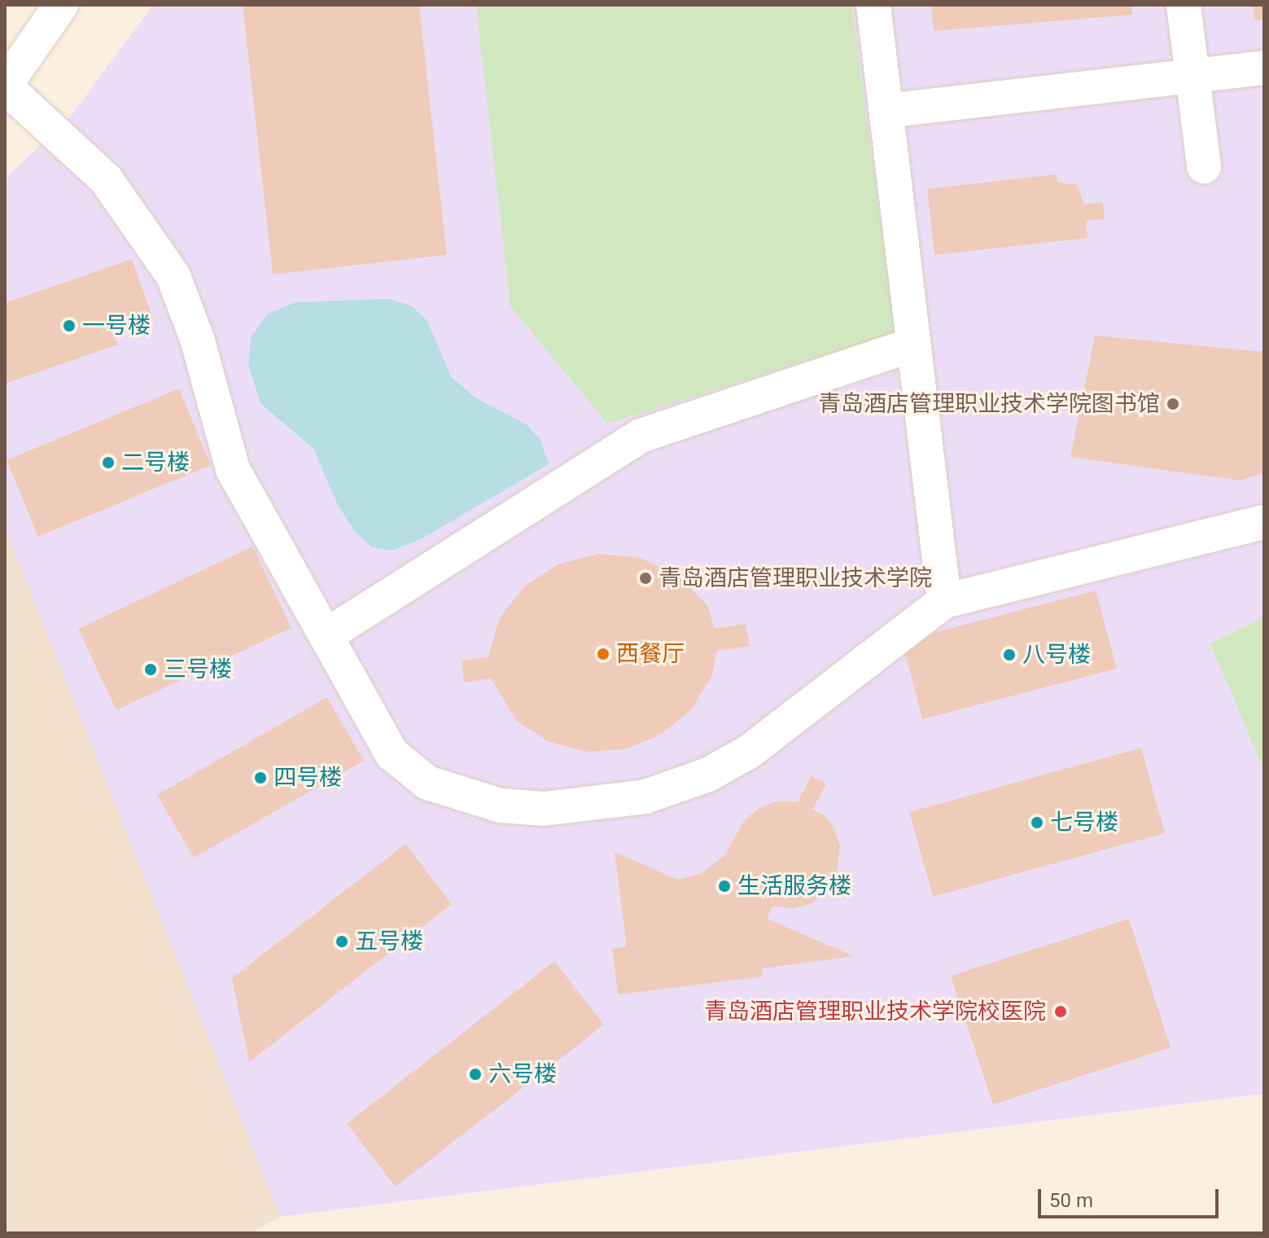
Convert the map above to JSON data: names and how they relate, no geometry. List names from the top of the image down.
{
  "places": [
    "一号楼",
    "青岛酒店管理职业技术学院图书馆",
    "二号楼",
    "青岛酒店管理职业技术学院",
    "西餐厅",
    "八号楼",
    "三号楼",
    "四号楼",
    "七号楼",
    "生活服务楼",
    "五号楼",
    "青岛酒店管理职业技术学院校医院",
    "六号楼"
  ],
  "scale_bar": "50 m"
}
